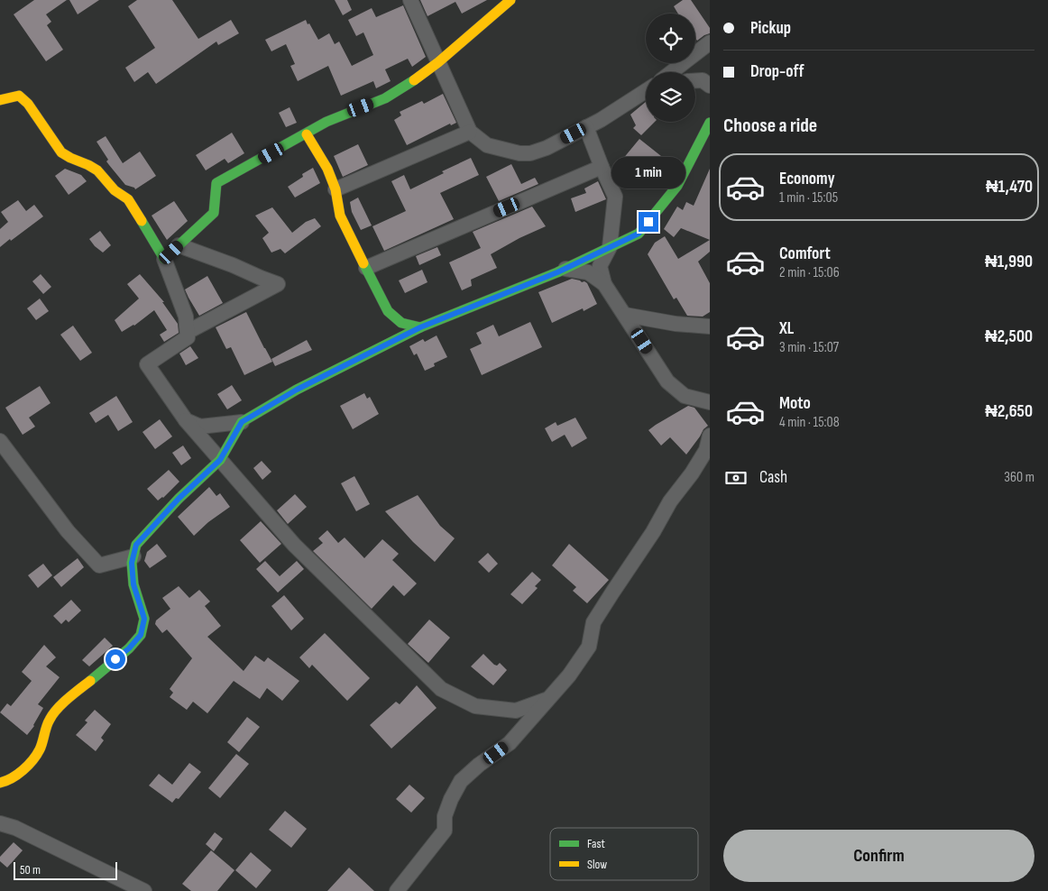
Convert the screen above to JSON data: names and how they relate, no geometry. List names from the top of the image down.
{
  "legend": ["Fast", "Slow"],
  "scale_bar": "50 m",
  "page": {
    "banner": ["Pickup", "Drop-off"],
    "heading": "Choose a ride",
    "list": [
      {
        "name": "Economy",
        "note": "1 min · 15:05",
        "value": "₦1,470"
      },
      {
        "name": "Comfort",
        "note": "2 min · 15:06",
        "value": "₦1,990"
      },
      {
        "name": "XL",
        "note": "3 min · 15:07",
        "value": "₦2,500"
      },
      {
        "name": "Moto",
        "note": "4 min · 15:08",
        "value": "₦2,650"
      }
    ],
    "bubble": "1 min",
    "pay": ["Cash", "360 m"],
    "buttons": "Confirm",
    "scale": "50 m"
  }
}
